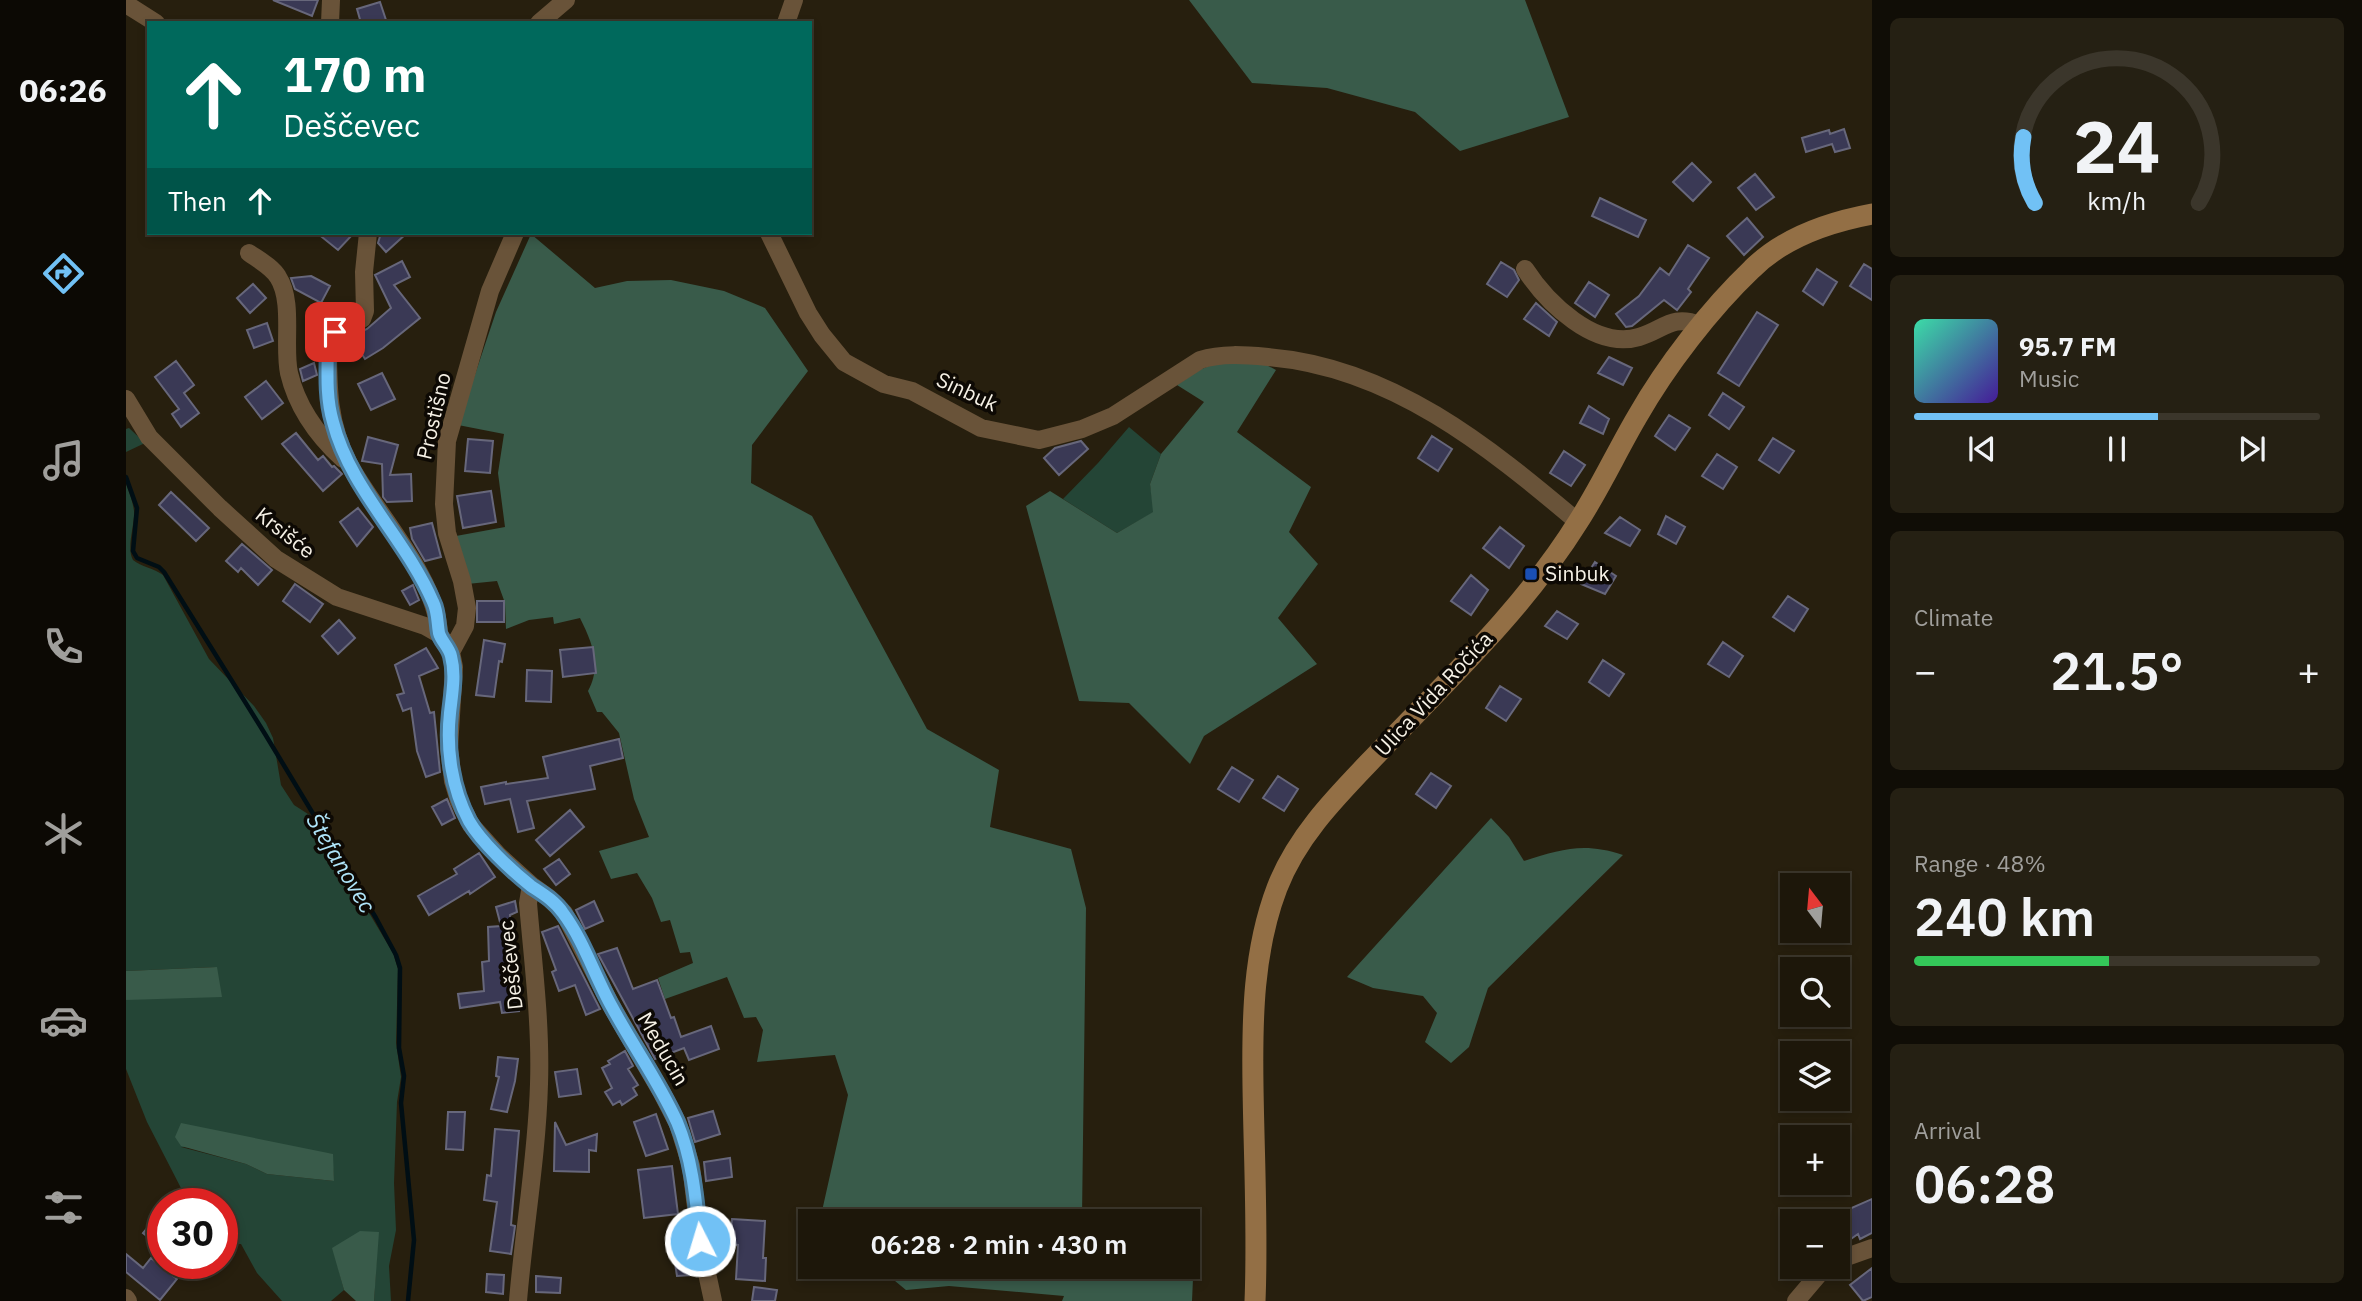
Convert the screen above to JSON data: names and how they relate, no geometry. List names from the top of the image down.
{
  "streets": {
    "main road": ["Ulica Vida Ročića"],
    "street": [
      "Sinbuk",
      "Prostišno",
      "Krsišće",
      "Deščevec",
      "Meducin"
    ]
  },
  "crossings": [
    ["Sinbuk", "Ulica Vida Ročića"],
    ["Deščevec", "Meducin"]
  ],
  "water": ["Štefanovec"],
  "places": {
    "transit": ["Sinbuk"]
  },
  "north": "top",
  "page": {
    "tabs": "06:26",
    "turn": ["170 m", "Deščevec"],
    "then": "Then",
    "song": ["95.7 FM", "Music"],
    "tile": [
      "Climate",
      ["Range · 48%", "240 km"],
      ["Arrival", "06:28"]
    ],
    "heat": ["−", "21.5°", "+"],
    "map_buttons": ["+", "−"],
    "limit": "30",
    "trip": "06:28 · 2 min · 430 m",
    "gauge": ["24", "km/h"]
  }
}
